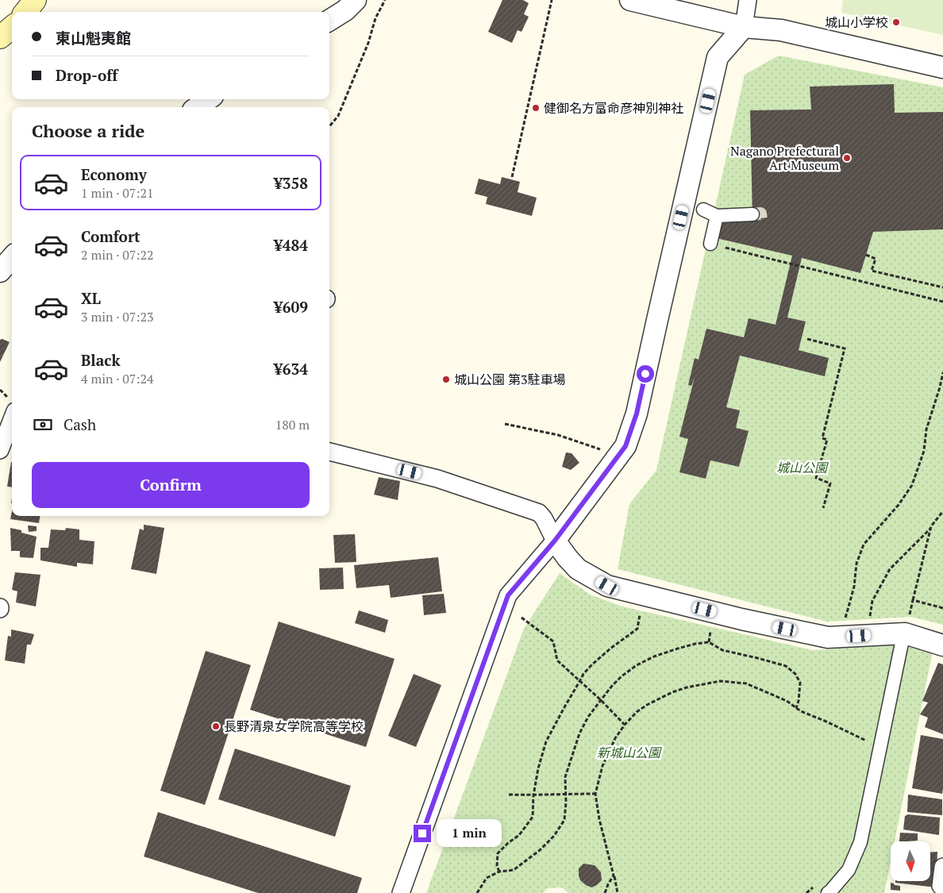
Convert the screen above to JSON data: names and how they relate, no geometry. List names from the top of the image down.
{
  "parks": ["城山公園", "新城山公園"],
  "places": [
    "城山小学校",
    "健御名方富命彦神別神社",
    "Nagano Prefectural Art Museum",
    "城山公園 第3駐車場",
    "長野清泉女学院高等学校"
  ],
  "north": "bottom",
  "page": {
    "banner": ["東山魁夷館", "Drop-off"],
    "heading": "Choose a ride",
    "list": [
      {
        "name": "Economy",
        "note": "1 min · 07:21",
        "value": "¥358"
      },
      {
        "name": "Comfort",
        "note": "2 min · 07:22",
        "value": "¥484"
      },
      {
        "name": "XL",
        "note": "3 min · 07:23",
        "value": "¥609"
      },
      {
        "name": "Black",
        "note": "4 min · 07:24",
        "value": "¥634"
      }
    ],
    "pay": ["Cash", "180 m"],
    "buttons": "Confirm",
    "bubble": "1 min"
  }
}
